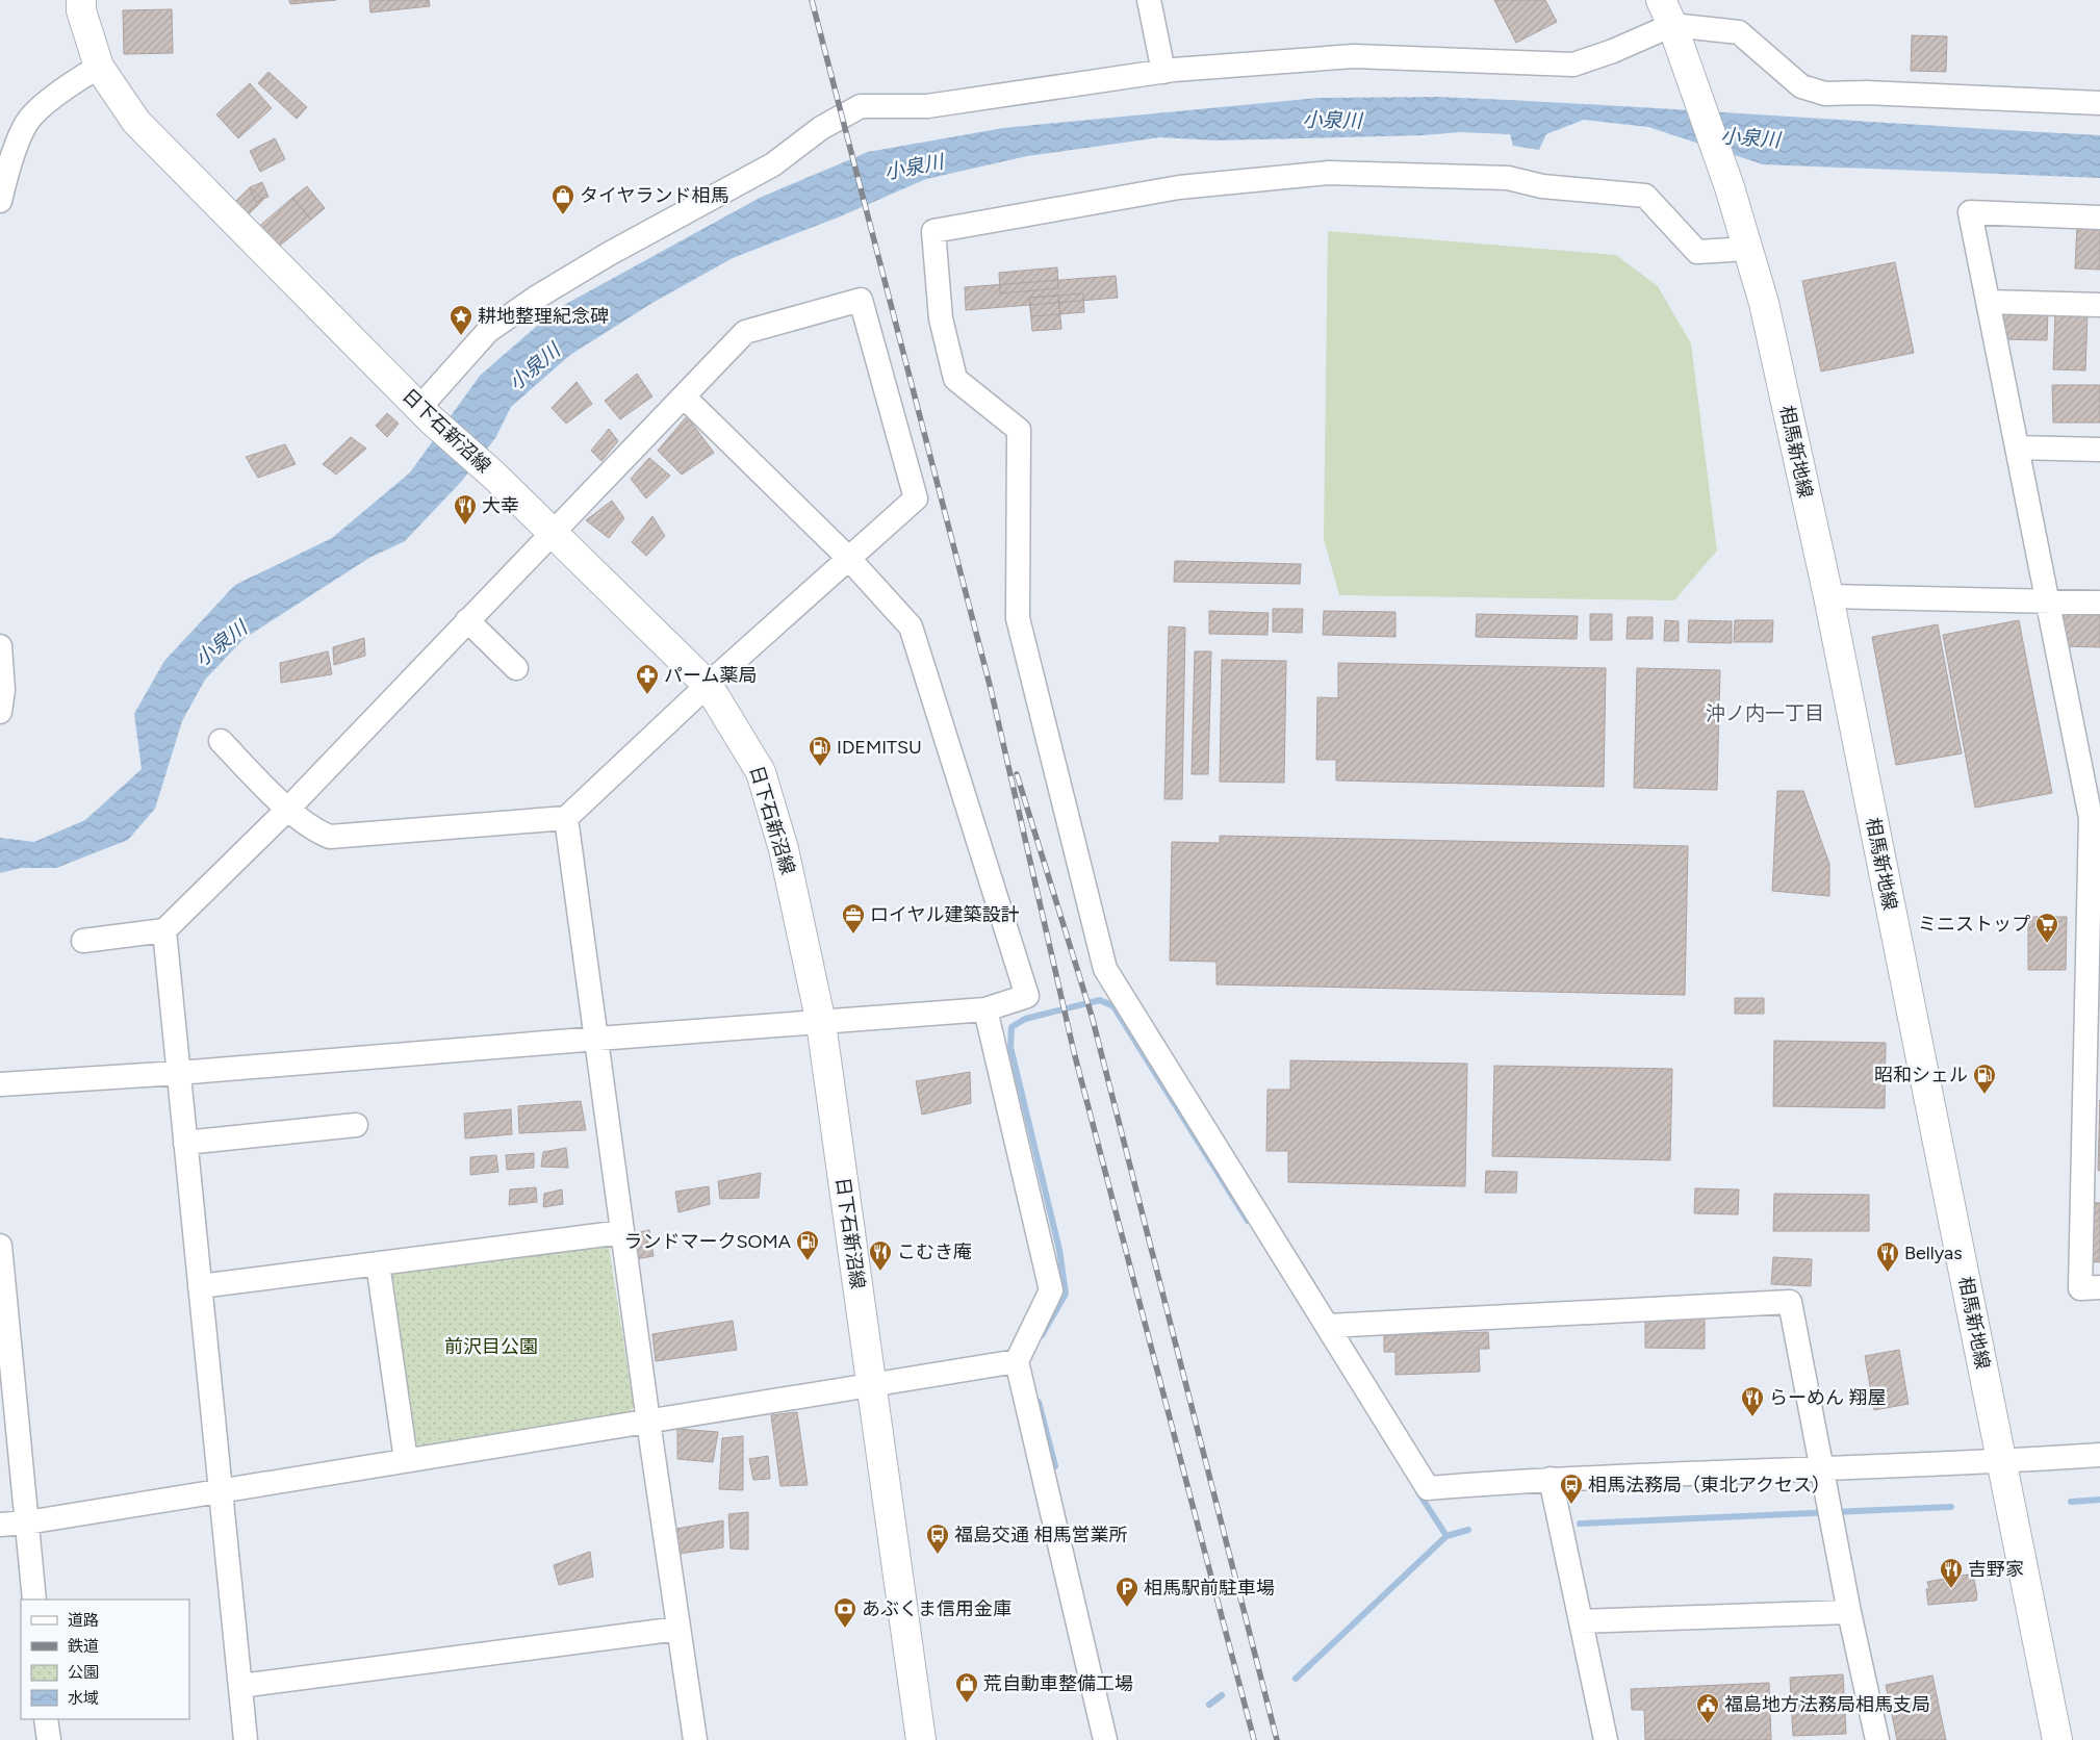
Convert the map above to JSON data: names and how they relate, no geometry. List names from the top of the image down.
{
  "streets": {
    "main road": ["日下石新沼線", "相馬新地線"]
  },
  "districts": ["沖ノ内一丁目"],
  "water": ["小泉川"],
  "parks": ["前沢目公園"],
  "places": {
    "shop": ["タイヤランド相馬", "荒自動車整備工場"],
    "place": ["耕地整理紀念碑"],
    "restaurant": [
      "大幸",
      "こむき庵",
      "Bellyas",
      "らーめん 翔屋",
      "吉野家"
    ],
    "pharmacy": ["パーム薬局"],
    "fuel station": ["IDEMITSU", "昭和シェル", "ランドマークSOMA"],
    "office": ["ロイヤル建築設計"],
    "supermarket": ["ミニストップ"],
    "bus stop": ["相馬法務局（東北アクセス）", "福島交通 相馬営業所"],
    "parking": ["相馬駅前駐車場"],
    "bank": ["あぶくま信用金庫"],
    "public building": ["福島地方法務局相馬支局"]
  },
  "legend": [
    "道路",
    "鉄道",
    "公園",
    "水域"
  ]
}
